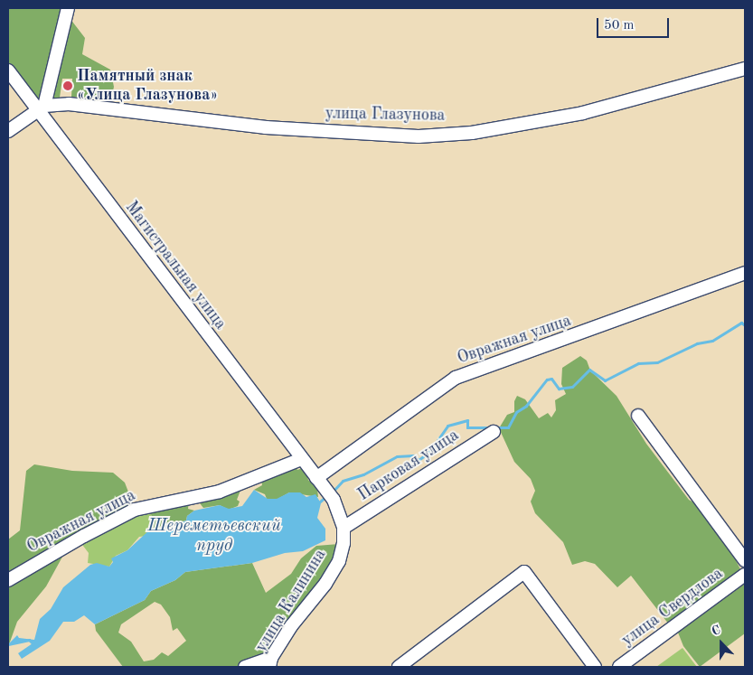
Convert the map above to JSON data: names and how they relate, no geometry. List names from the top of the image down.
{
  "streets": {
    "street": [
      "улица Глазунова",
      "Магистральная улица",
      "Овражная улица",
      "Парковая улица",
      "улица Калинина",
      "улица Свердлова"
    ]
  },
  "crossings": [
    ["улица Глазунова", "Магистральная улица"],
    ["Магистральная улица", "Овражная улица"],
    ["Магистральная улица", "улица Калинина"],
    ["Овражная улица", "улица Калинина"],
    ["Парковая улица", "улица Калинина"]
  ],
  "water": ["Шереметьевский пруд"],
  "places": ["Памятный знак «Улица Глазунова»"],
  "scale_bar": "50 m",
  "north": "top"
}
